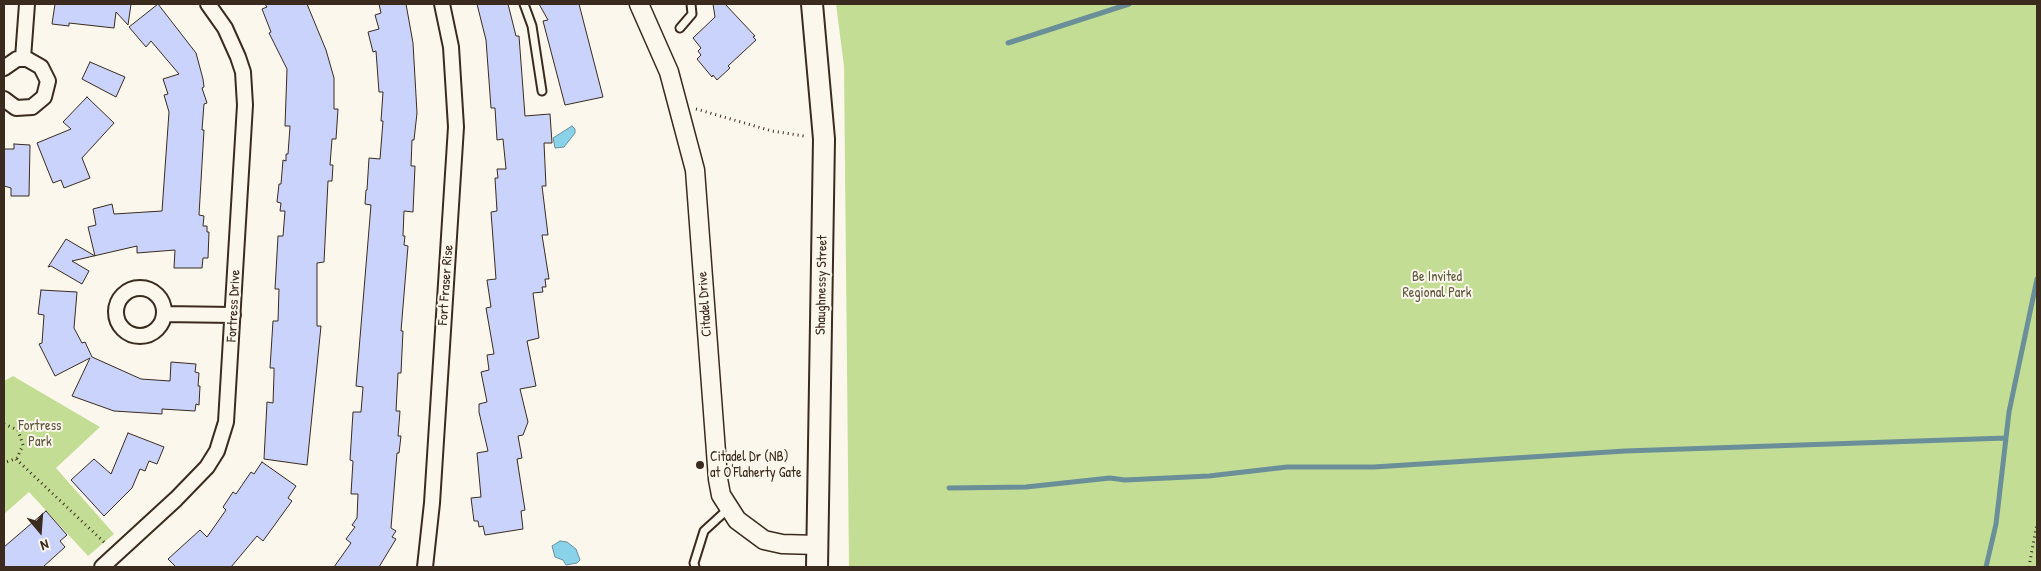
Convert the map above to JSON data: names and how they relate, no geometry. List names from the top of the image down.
{
  "streets": {
    "main road": ["Shaughnessy Street"],
    "street": ["Fort Fraser Rise", "Citadel Drive", "Fortress Drive"]
  },
  "crossings": [
    ["Shaughnessy Street", "Citadel Drive"]
  ],
  "parks": ["Be Invited Regional Park", "Fortress Park"],
  "places": ["Citadel Dr (NB) at O'Flaherty Gate"],
  "north": "bottom"
}
